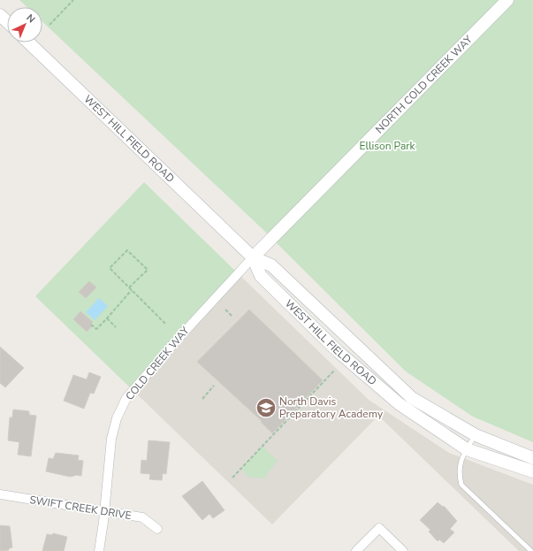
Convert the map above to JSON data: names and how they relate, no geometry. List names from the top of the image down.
{
  "streets": {
    "main road": ["NORTH COLD CREEK WAY", "WEST HILL FIELD ROAD"],
    "street": ["COLD CREEK WAY", "SWIFT CREEK DRIVE"]
  },
  "crossings": [
    ["NORTH COLD CREEK WAY", "WEST HILL FIELD ROAD"],
    ["NORTH COLD CREEK WAY", "COLD CREEK WAY"],
    ["COLD CREEK WAY", "SWIFT CREEK DRIVE"]
  ],
  "parks": ["Ellison Park"],
  "places": {
    "school or university": ["North Davis Preparatory Academy"]
  },
  "north": "top right"
}
